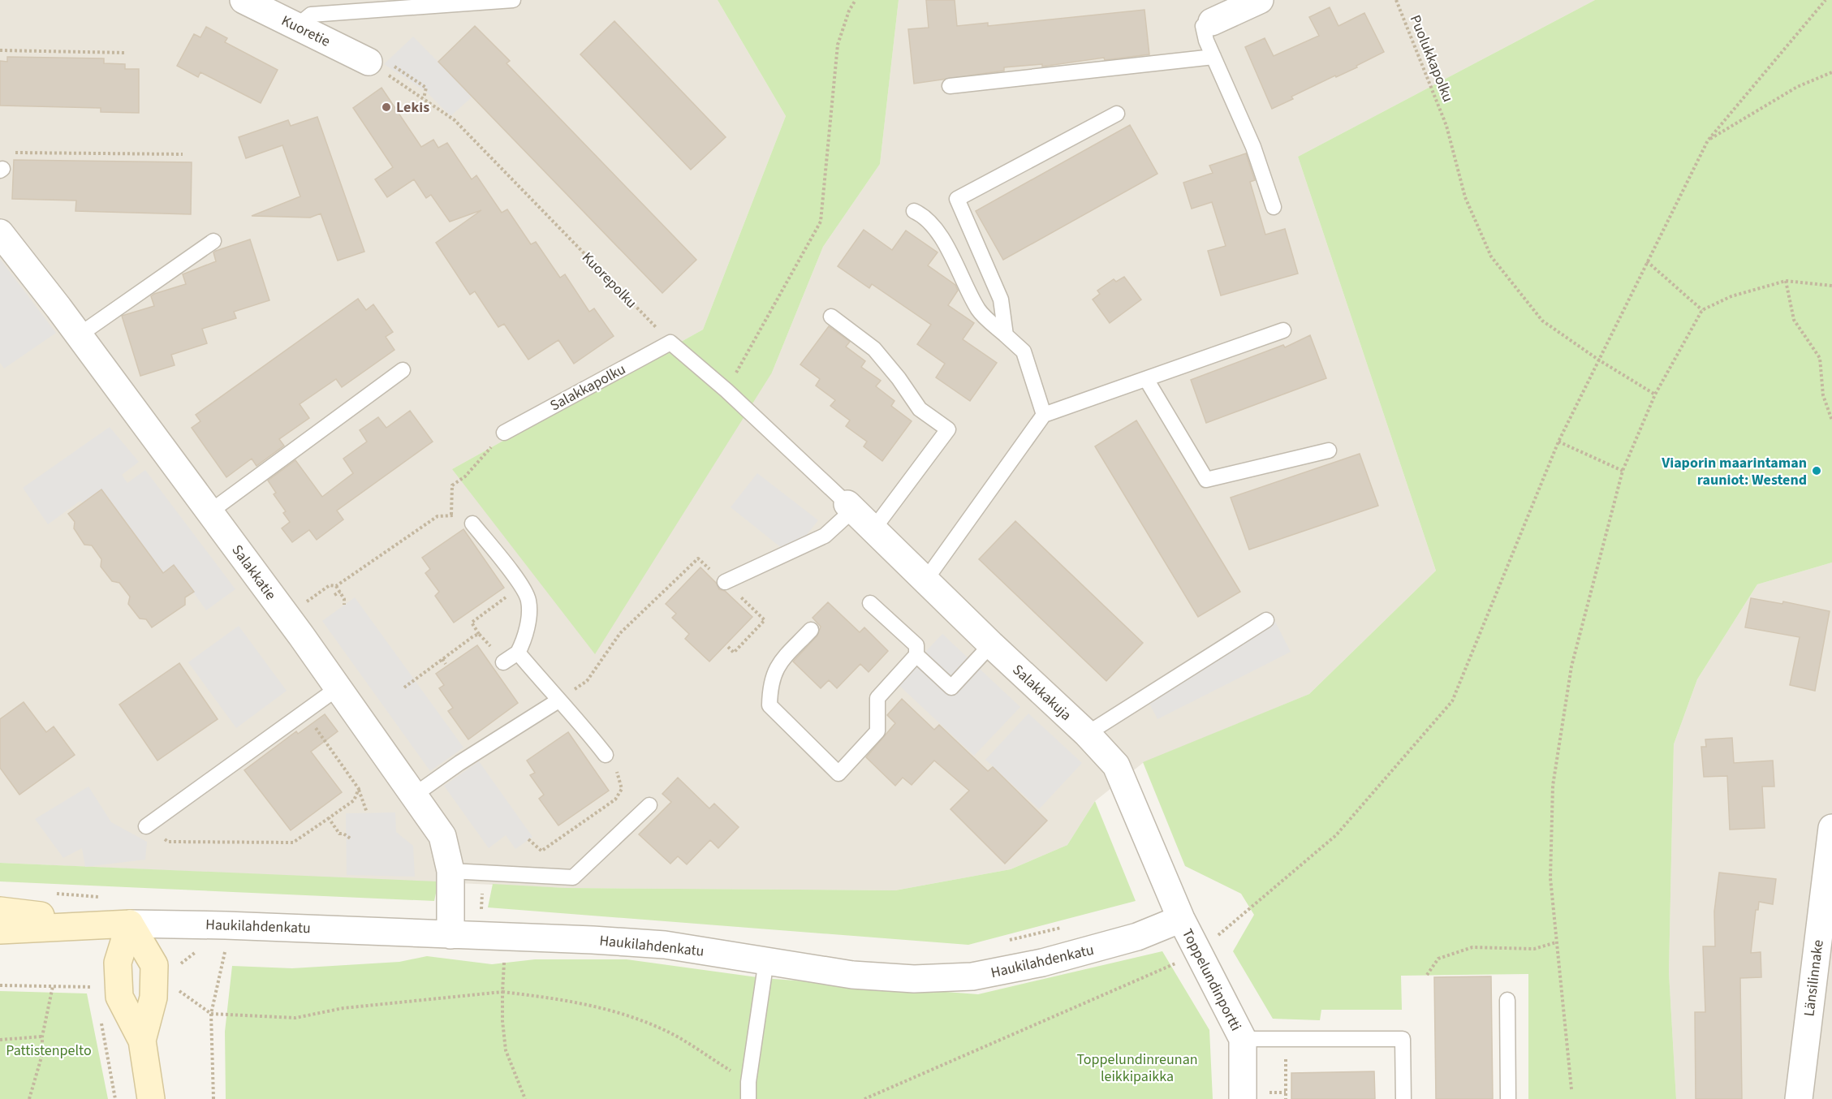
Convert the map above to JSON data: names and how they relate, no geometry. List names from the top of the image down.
{
  "streets": {
    "main road": ["Haukilahdenkatu"],
    "street": [
      "Kuoretie",
      "Salakkatie",
      "Salakkakuja",
      "Länsilinnake",
      "Toppelundinportti"
    ],
    "lane": ["Salakkapolku"],
    "path": ["Puolukkapolku", "Kuorepolku"]
  },
  "crossings": [
    ["Kuoretie", "Kuorepolku"],
    ["Kuorepolku", "Salakkapolku"],
    ["Salakkatie", "Haukilahdenkatu"],
    ["Salakkakuja", "Haukilahdenkatu"],
    ["Salakkakuja", "Toppelundinportti"],
    ["Haukilahdenkatu", "Toppelundinportti"]
  ],
  "parks": ["Pattistenpelto", "Toppelundinreunan leikkipaikka"],
  "places": ["Lekis", "Viaporin maarintaman rauniot: Westend"]
}
